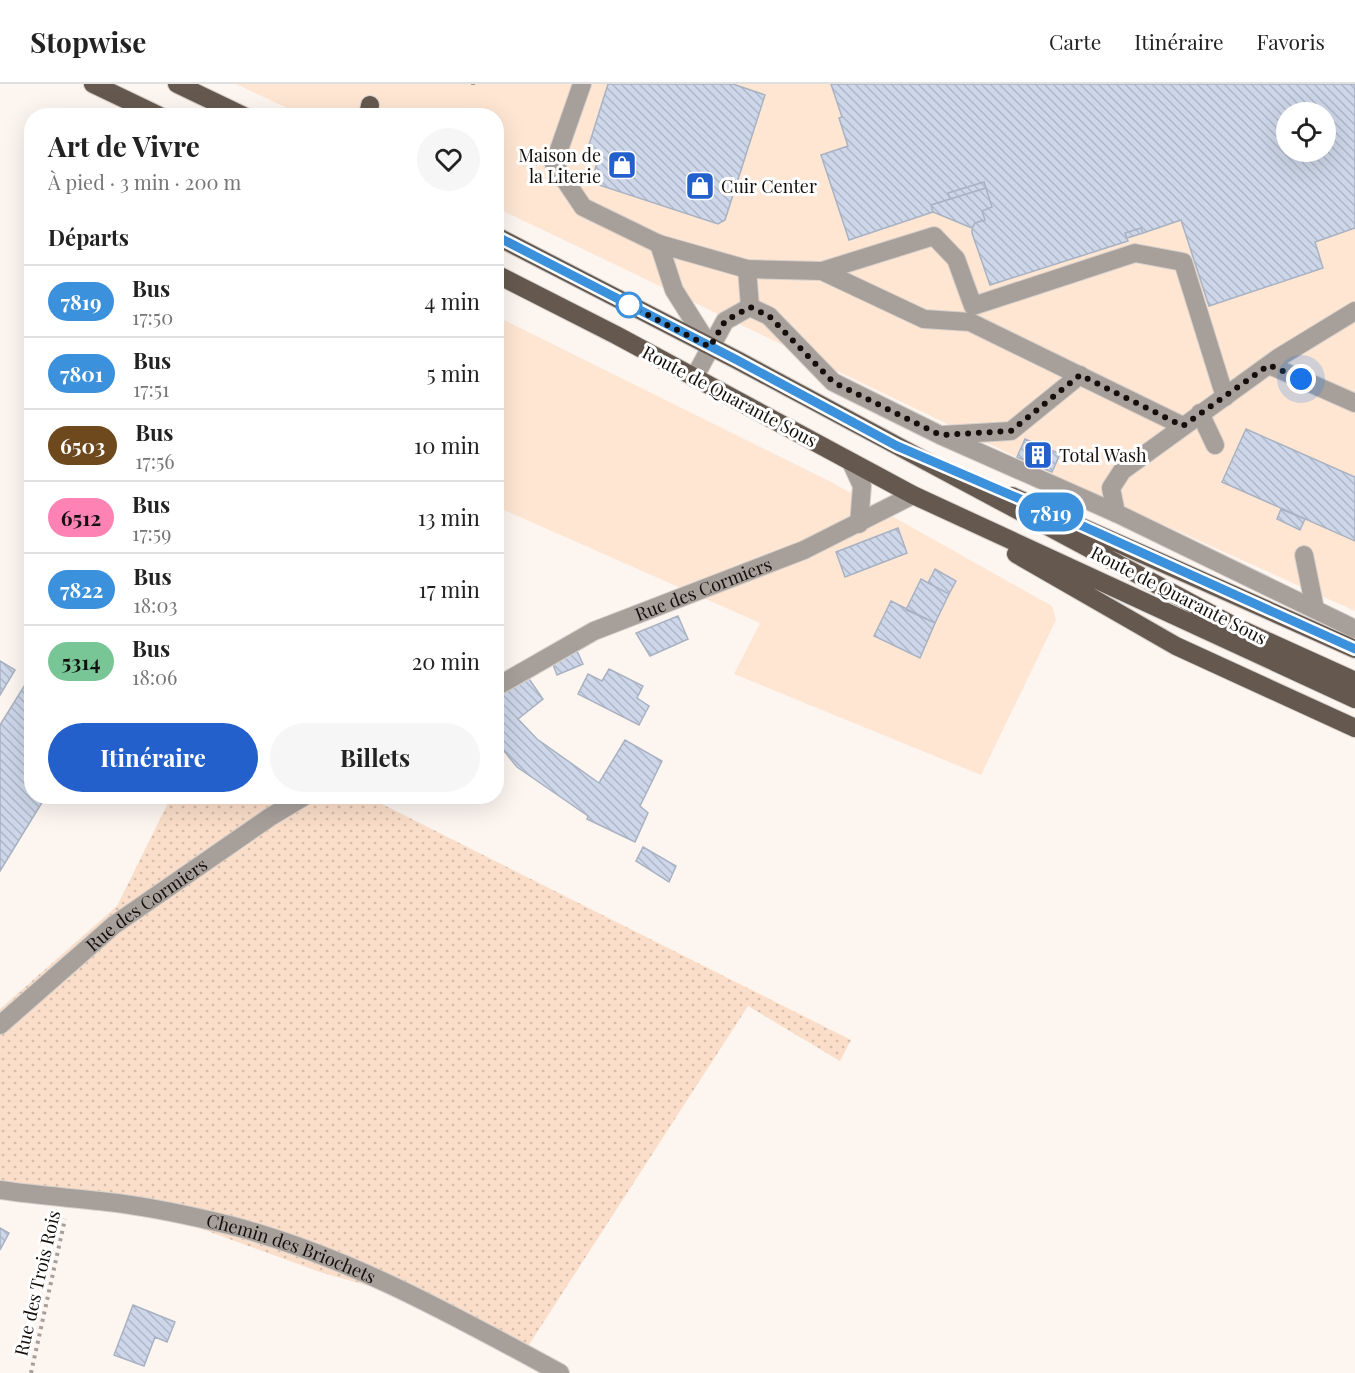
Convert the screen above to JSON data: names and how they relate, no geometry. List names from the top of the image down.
{
  "streets": {
    "main road": ["Route de Quarante Sous"],
    "street": ["Rue des Cormiers", "Chemin des Briochets"],
    "path": ["Rue des Trois Rois"]
  },
  "crossings": [
    ["Route de Quarante Sous", "Rue des Cormiers"],
    ["Chemin des Briochets", "Rue des Trois Rois"]
  ],
  "places": {
    "shop": ["Maison de la Literie", "Cuir Center"],
    "building": ["Total Wash"]
  },
  "lines": ["bus line 7819"],
  "page": {
    "header": "Stopwise",
    "nav": ["Carte", "Itinéraire", "Favoris"],
    "on_map": "7819",
    "heading": [
      ["Art de Vivre", "À pied · 3 min · 200 m"],
      "Départs"
    ],
    "list": [
      {
        "mark": "7819",
        "name": "Bus",
        "note": "17:50",
        "value": "4 min"
      },
      {
        "mark": "7801",
        "name": "Bus",
        "note": "17:51",
        "value": "5 min"
      },
      {
        "mark": "6503",
        "name": "Bus",
        "note": "17:56",
        "value": "10 min"
      },
      {
        "mark": "6512",
        "name": "Bus",
        "note": "17:59",
        "value": "13 min"
      },
      {
        "mark": "7822",
        "name": "Bus",
        "note": "18:03",
        "value": "17 min"
      },
      {
        "mark": "5314",
        "name": "Bus",
        "note": "18:06",
        "value": "20 min"
      }
    ],
    "buttons": ["Itinéraire", "Billets"]
  }
}
